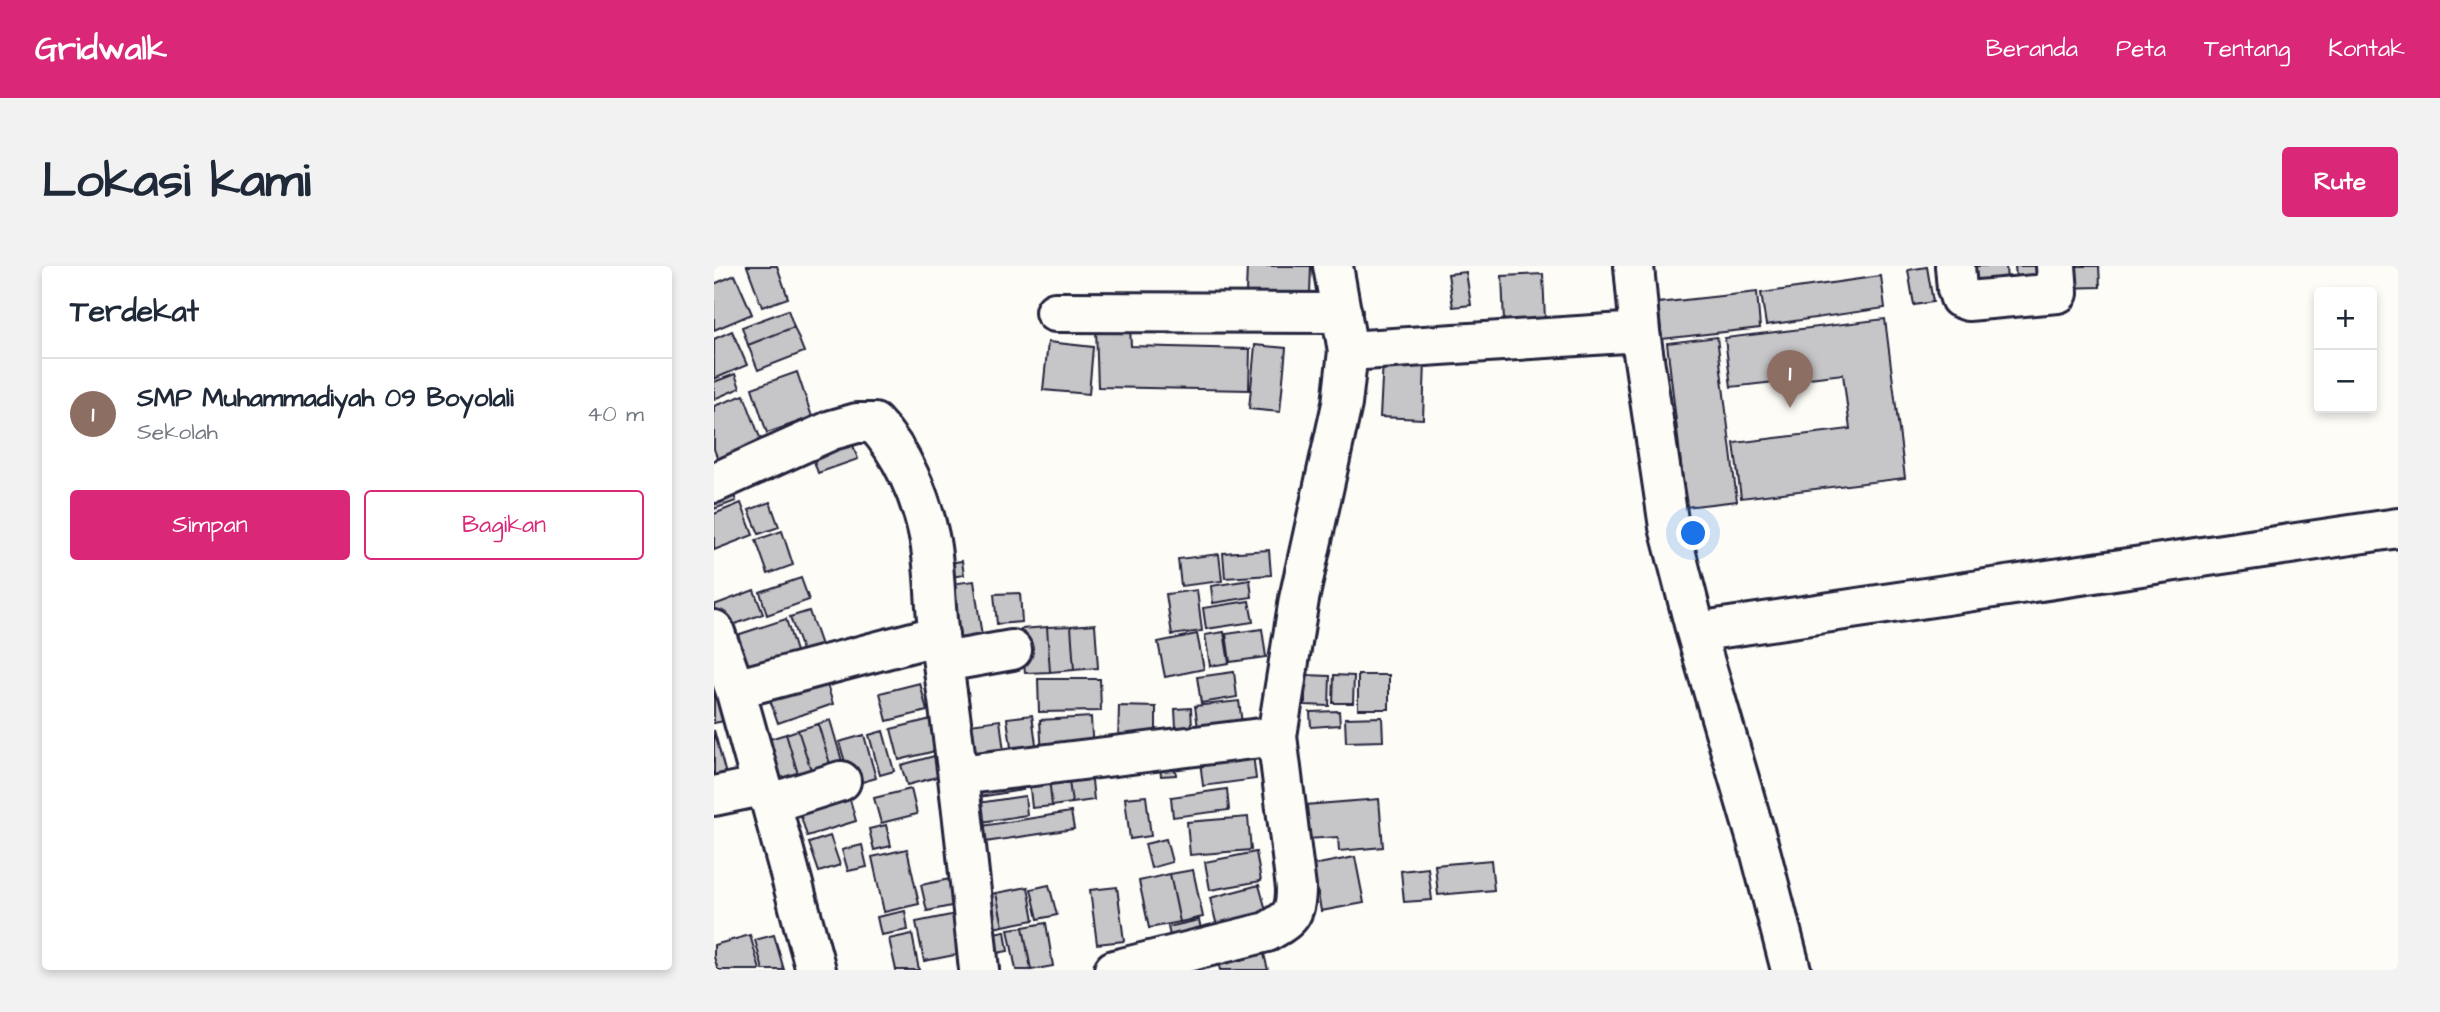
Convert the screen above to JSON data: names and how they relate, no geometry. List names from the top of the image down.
{
  "page": {
    "header": "Gridwalk",
    "nav": [
      "Beranda",
      "Peta",
      "Tentang",
      "Kontak"
    ],
    "buttons": [
      "Rute",
      ["Simpan", "Bagikan"]
    ],
    "title": "Lokasi kami",
    "heading": "Terdekat",
    "map_buttons": ["+", "−"],
    "pins": "1",
    "list": [
      {
        "mark": "1",
        "name": "SMP Muhammadiyah 09 Boyolali",
        "note": "Sekolah",
        "value": "40 m"
      }
    ]
  }
}
